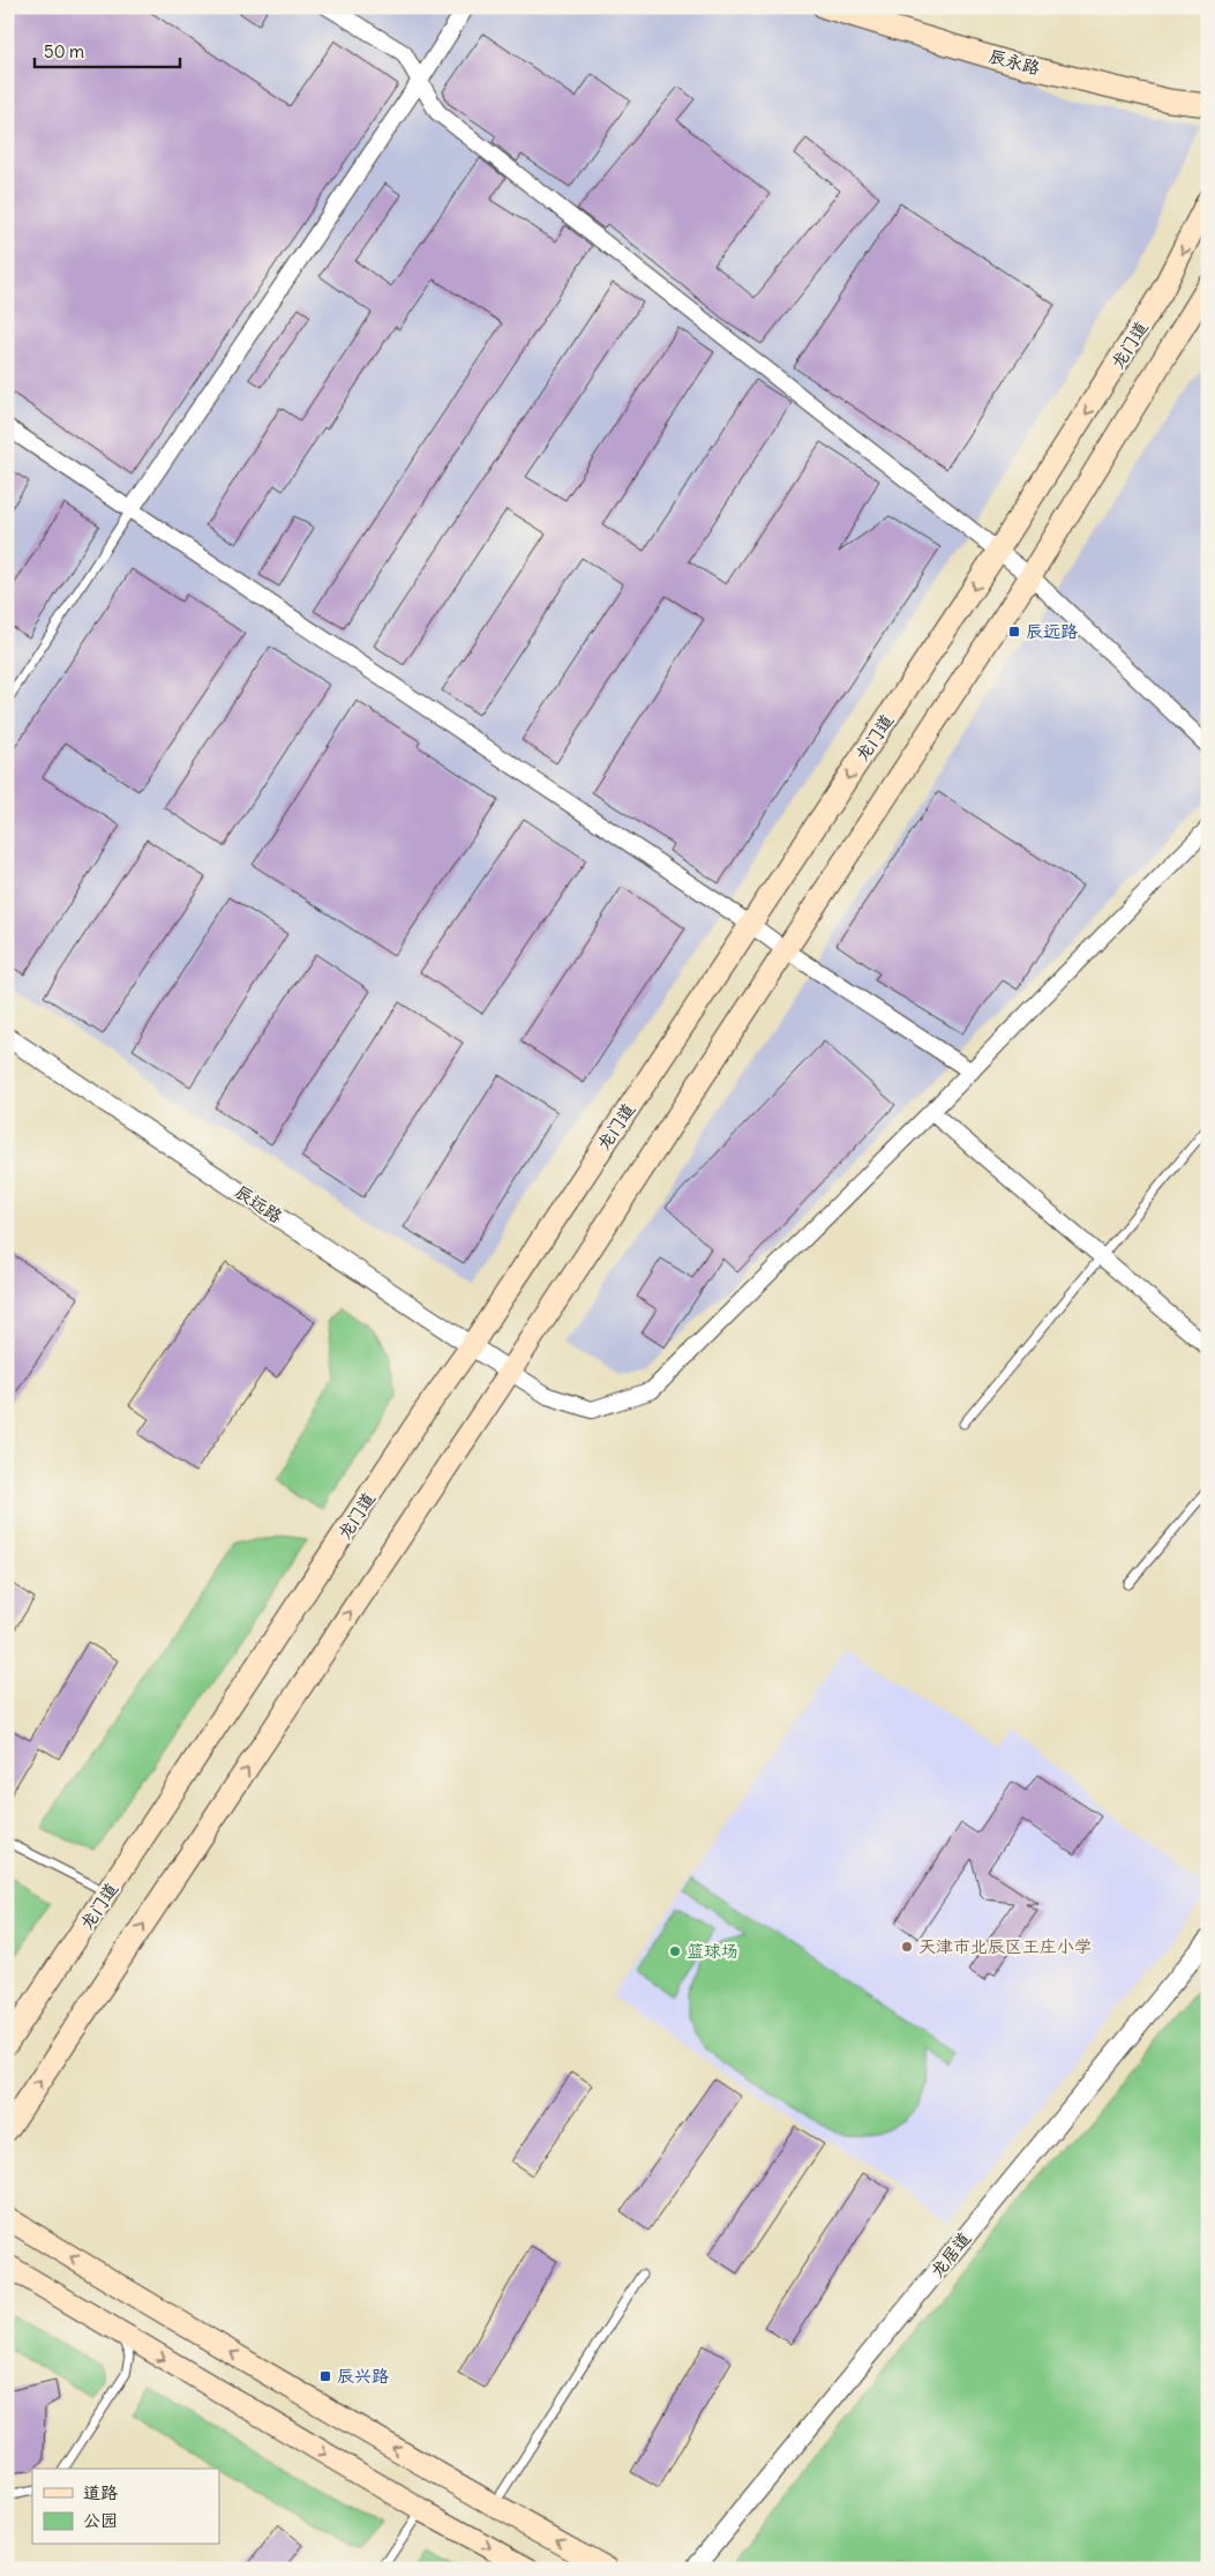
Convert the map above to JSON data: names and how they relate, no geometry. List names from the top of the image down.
{
  "streets": {
    "main road": ["辰永路", "龙门道"],
    "street": ["辰远路", "龙居道"]
  },
  "crossings": [
    ["龙门道", "辰远路"]
  ],
  "places": {
    "transit": ["辰远路", "辰兴路"],
    "other": ["天津市北辰区王庄小学", "篮球场"]
  },
  "legend": ["道路", "公园"],
  "scale_bar": "50 m"
}
